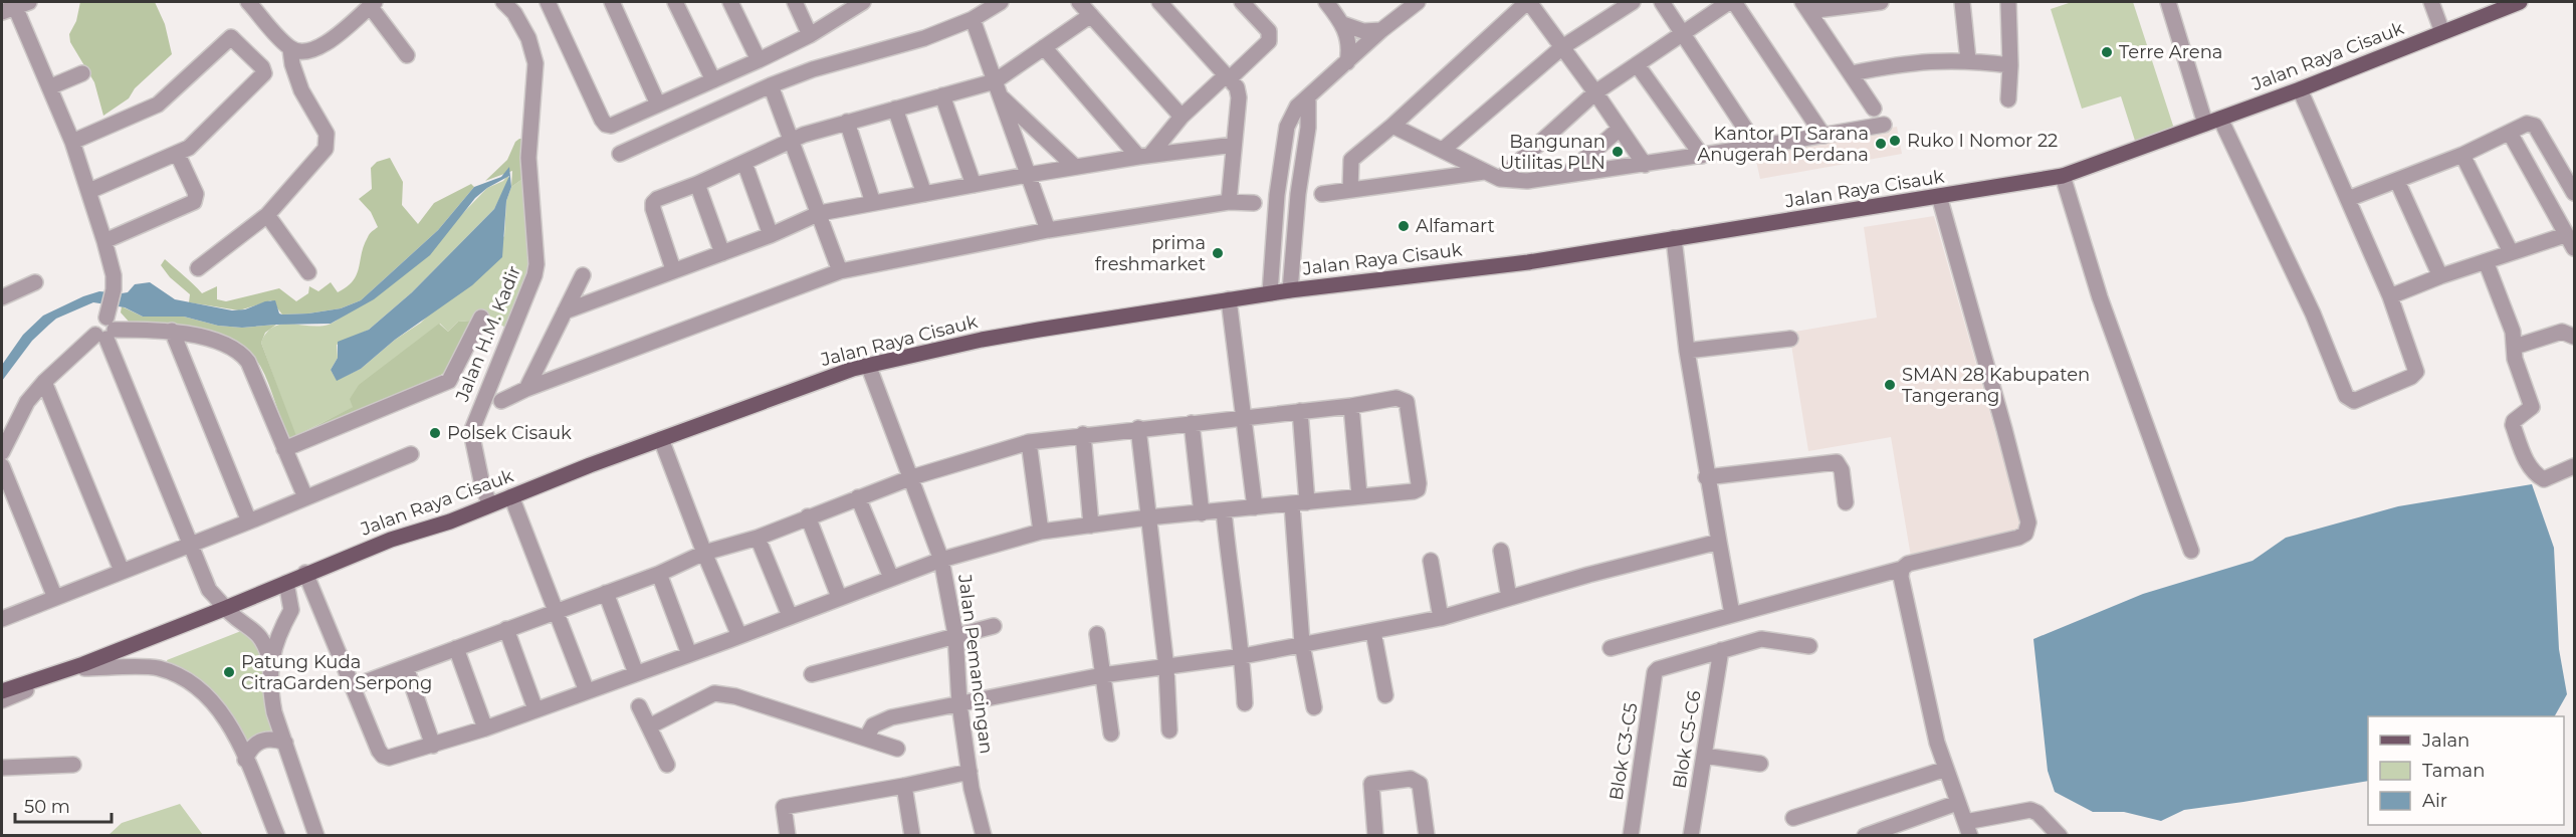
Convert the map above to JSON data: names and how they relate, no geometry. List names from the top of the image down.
{
  "streets": {
    "main road": ["Jalan Raya Cisauk"],
    "street": [
      "Jalan H.M. Kadir",
      "Jalan Pemancingan",
      "Blok C5-C6",
      "Blok C3-C5"
    ]
  },
  "crossings": [
    ["Jalan Raya Cisauk", "Jalan H.M. Kadir"],
    ["Jalan Raya Cisauk", "Jalan Pemancingan"],
    ["Blok C5-C6", "Blok C3-C5"]
  ],
  "places": [
    "Terre Arena",
    "Ruko I Nomor 22",
    "Kantor PT Sarana Anugerah Perdana",
    "Bangunan Utilitas PLN",
    "Alfamart",
    "prima freshmarket",
    "SMAN 28 Kabupaten Tangerang",
    "Polsek Cisauk",
    "Patung Kuda CitraGarden Serpong"
  ],
  "legend": ["Jalan", "Taman", "Air"],
  "scale_bar": "50 m"
}
